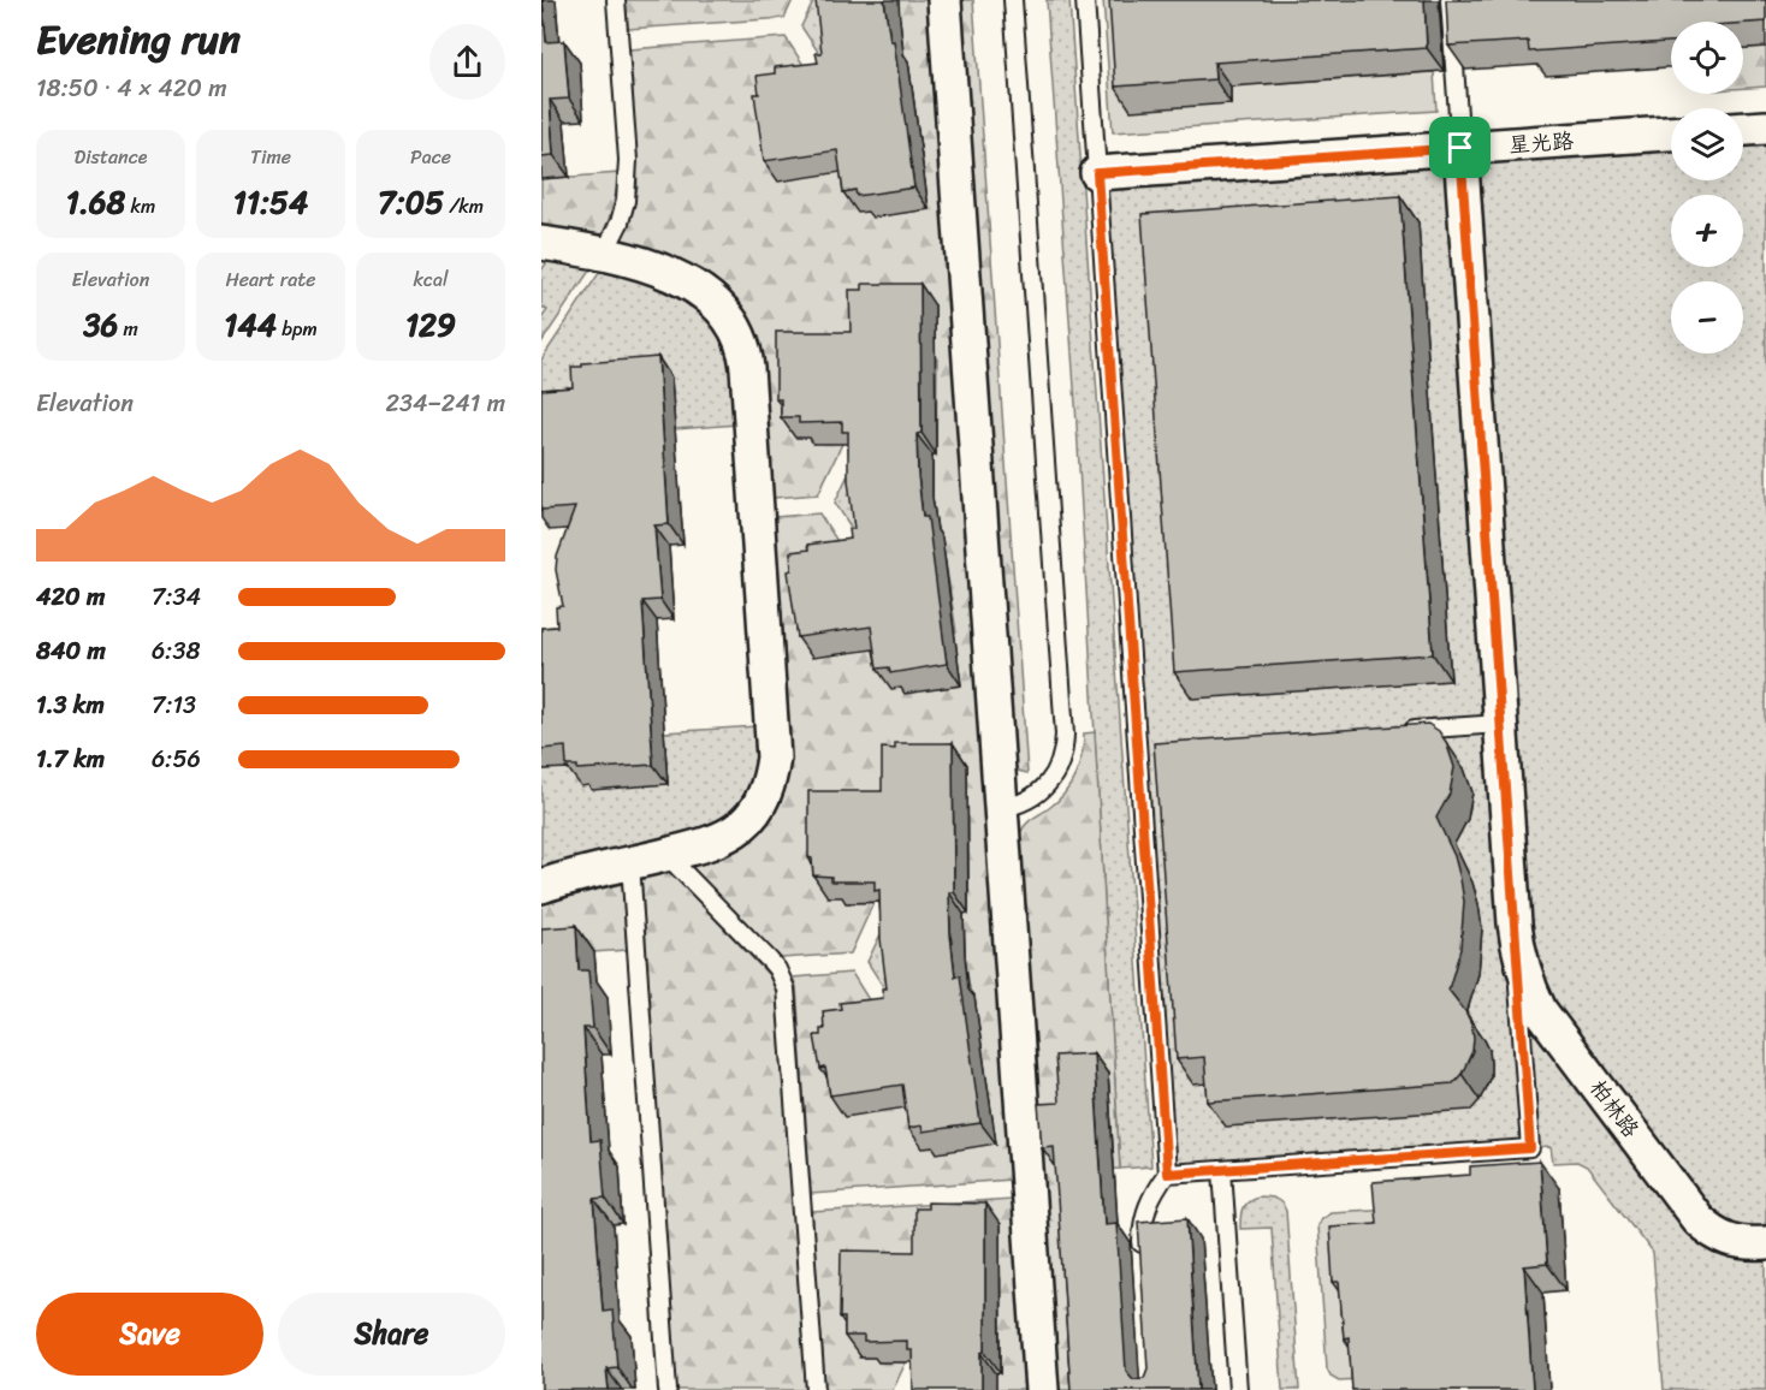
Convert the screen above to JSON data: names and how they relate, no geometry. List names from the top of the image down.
{
  "streets": {
    "street": ["星光路", "柏林路"]
  },
  "crossings": [
    ["星光路", "柏林路"]
  ],
  "page": {
    "heading": ["Evening run", "18:50 · 4 × 420 m"],
    "map_buttons": ["+", "−"],
    "stats": [
      ["Distance", "1.68 km"],
      ["Time", "11:54"],
      ["Pace", "7:05 /km"],
      ["Elevation", "36 m"],
      ["Heart rate", "144 bpm"],
      ["kcal", "129"]
    ],
    "chart": ["Elevation", "234–241 m"],
    "list": [
      {
        "name": "420 m",
        "note": "7:34"
      },
      {
        "name": "840 m",
        "note": "6:38"
      },
      {
        "name": "1.3 km",
        "note": "7:13"
      },
      {
        "name": "1.7 km",
        "note": "6:56"
      }
    ],
    "buttons": ["Save", "Share"]
  }
}
